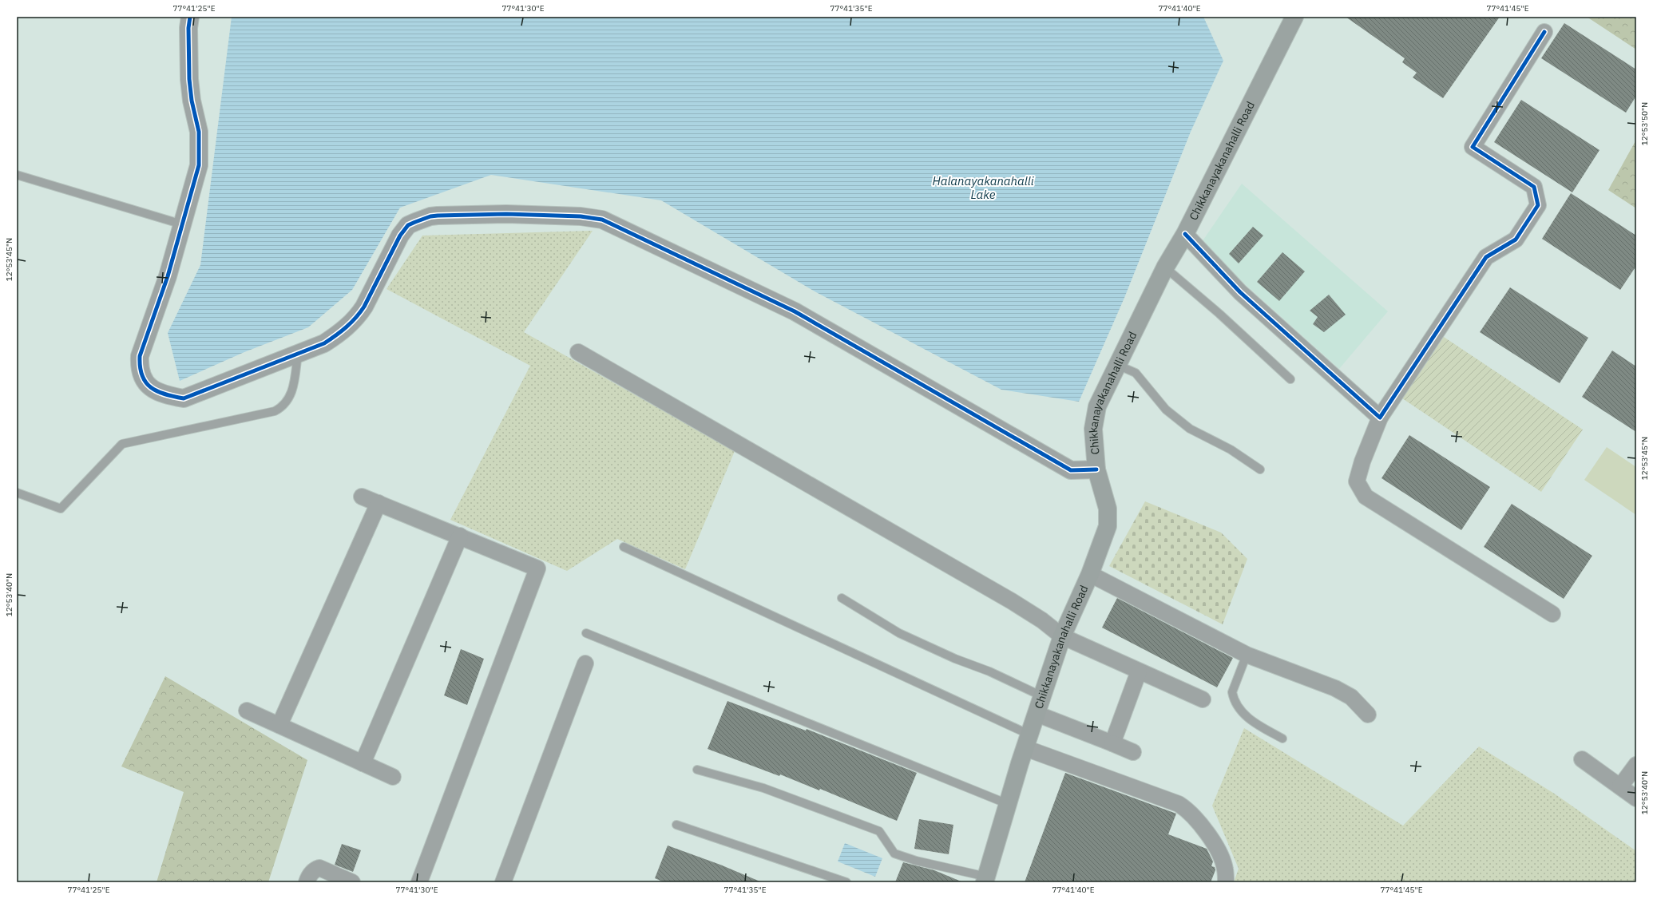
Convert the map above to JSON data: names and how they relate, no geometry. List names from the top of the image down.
{
  "streets": {
    "main road": ["Chikkanayakanahalli Road"]
  },
  "water": ["Halanayakanahalli Lake"],
  "coordinates": [
    "77°41'25\"E",
    "77°41'30\"E",
    "77°41'35\"E",
    "77°41'40\"E",
    "77°41'45\"E",
    "12°53'50\"N",
    "12°53'45\"N",
    "12°53'40\"N"
  ]
}
